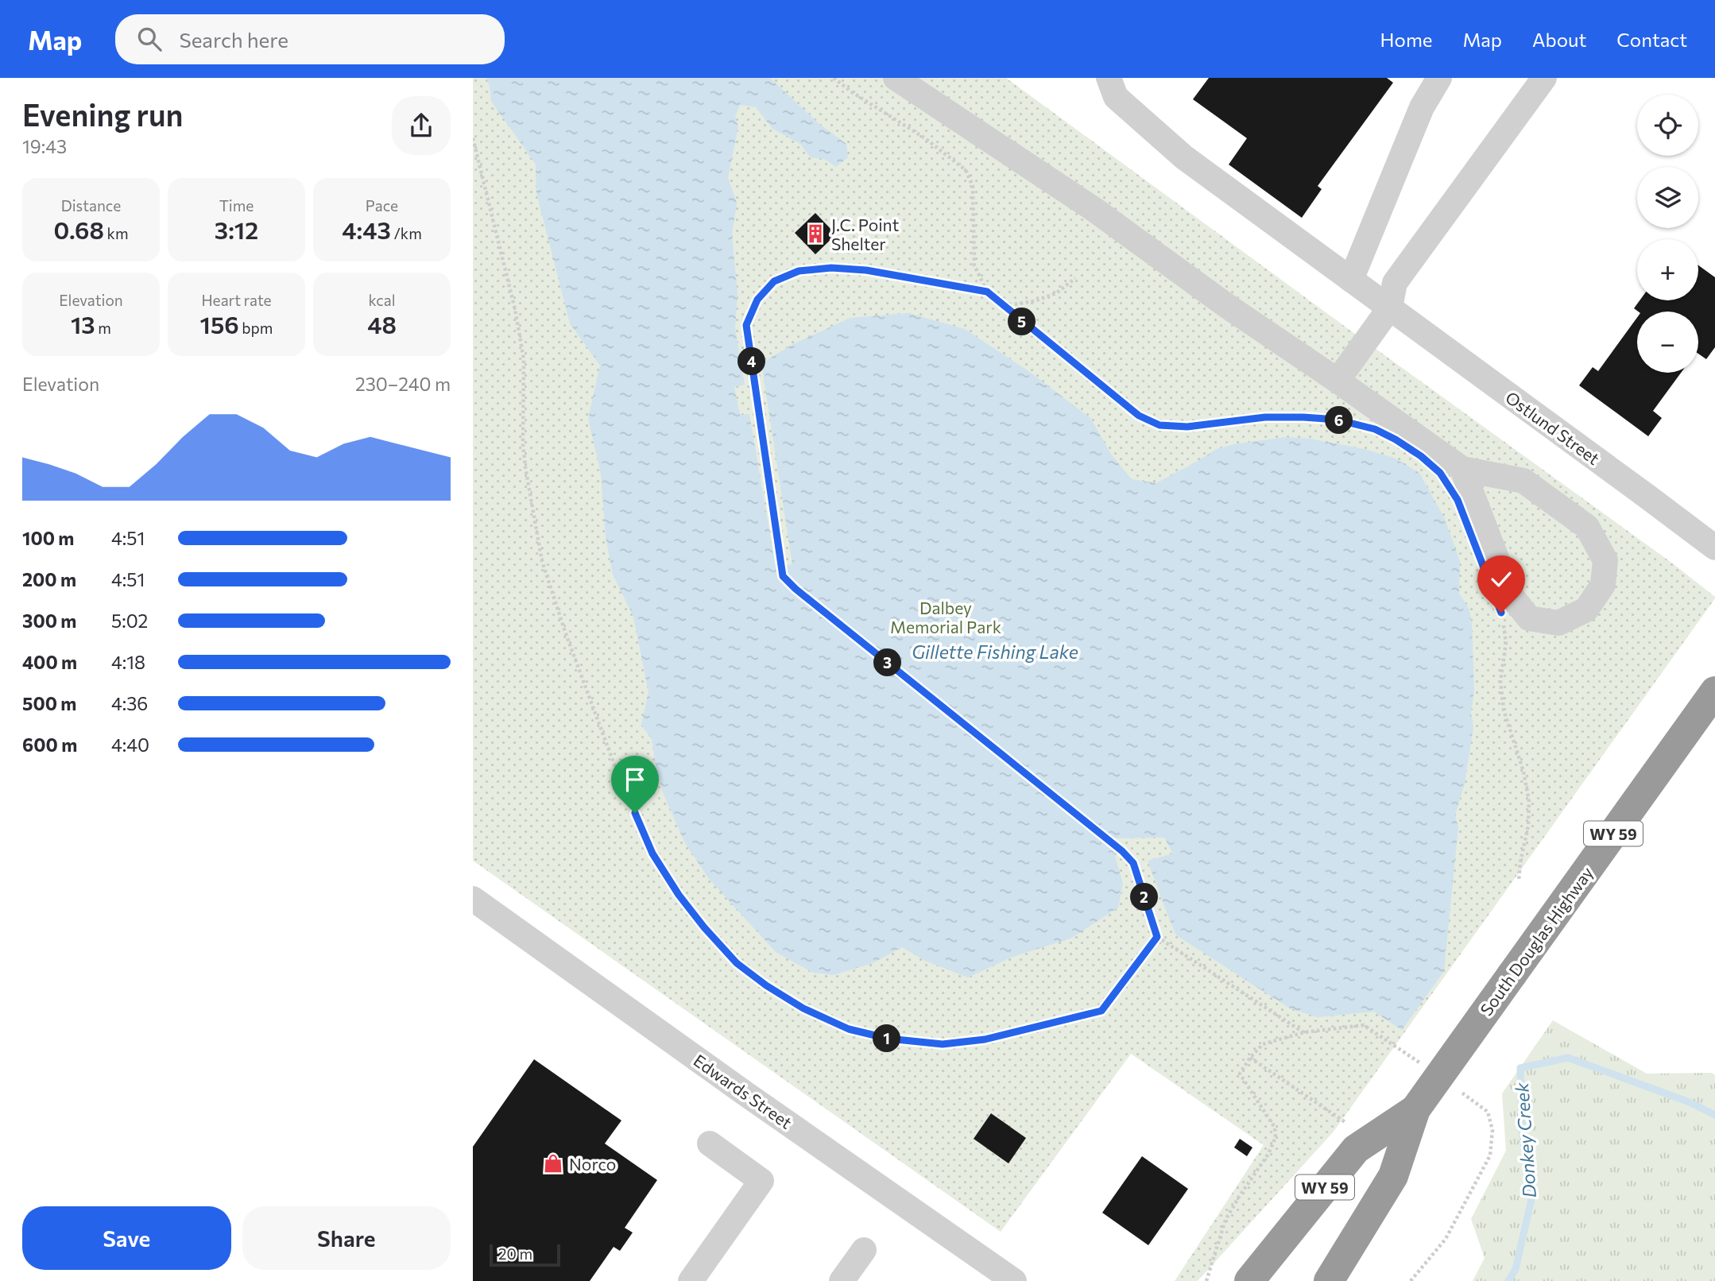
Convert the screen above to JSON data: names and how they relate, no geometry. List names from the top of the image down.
{
  "streets": {
    "highway": ["WY 59", "South Douglas Highway"],
    "street": ["Ostlund Street", "Edwards Street"]
  },
  "water": ["Gillette Fishing Lake", "Donkey Creek"],
  "parks": ["Dalbey Memorial Park"],
  "places": {
    "building": ["J.C. Point Shelter"],
    "shop": ["Norco"]
  },
  "scale_bar": "20 m",
  "page": {
    "header": "Map",
    "search": "Search here",
    "nav": [
      "Home",
      "Map",
      "About",
      "Contact"
    ],
    "heading": ["Evening run", "19:43"],
    "map_buttons": ["+", "−"],
    "stats": [
      ["Distance", "0.68 km"],
      ["Time", "3:12"],
      ["Pace", "4:43 /km"],
      ["Elevation", "13 m"],
      ["Heart rate", "156 bpm"],
      ["kcal", "48"]
    ],
    "pins": [
      "5",
      "4",
      "6",
      "3",
      "2",
      "1"
    ],
    "chart": ["Elevation", "230–240 m"],
    "list": [
      {
        "name": "100 m",
        "note": "4:51"
      },
      {
        "name": "200 m",
        "note": "4:51"
      },
      {
        "name": "300 m",
        "note": "5:02"
      },
      {
        "name": "400 m",
        "note": "4:18"
      },
      {
        "name": "500 m",
        "note": "4:36"
      },
      {
        "name": "600 m",
        "note": "4:40"
      }
    ],
    "buttons": ["Save", "Share"],
    "scale": "20 m"
  }
}
